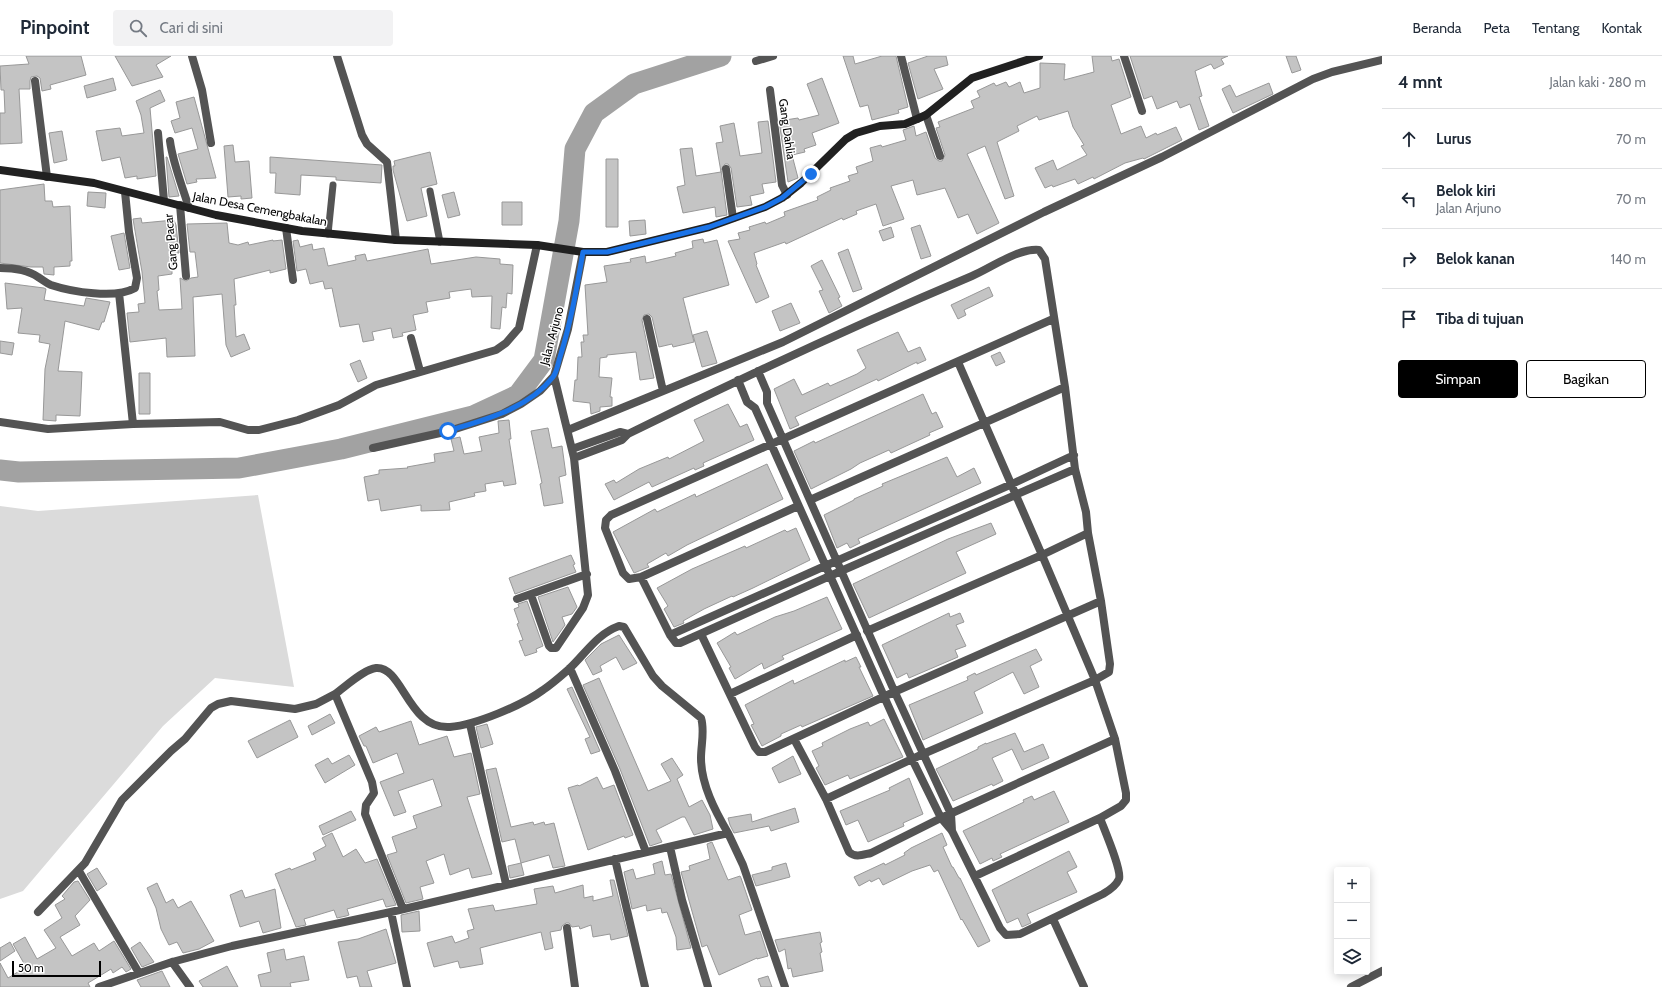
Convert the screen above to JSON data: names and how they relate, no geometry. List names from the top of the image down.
{
  "streets": {
    "street": [
      "Gang Dahlia",
      "Jalan Desa Cemengbakalan",
      "Gang Pacar",
      "Jalan Arjuno"
    ]
  },
  "crossings": [
    ["Gang Dahlia", "Jalan Desa Cemengbakalan"],
    ["Jalan Desa Cemengbakalan", "Gang Pacar"],
    ["Jalan Desa Cemengbakalan", "Jalan Arjuno"]
  ],
  "scale_bar": "50 m",
  "page": {
    "header": "Pinpoint",
    "search": "Cari di sini",
    "nav": [
      "Beranda",
      "Peta",
      "Tentang",
      "Kontak"
    ],
    "heading": ["4 mnt", "Jalan kaki · 280 m"],
    "list": [
      ["Lurus", "70 m"],
      ["Belok kiri", "Jalan Arjuno", "70 m"],
      ["Belok kanan", "140 m"],
      "Tiba di tujuan"
    ],
    "buttons": ["Simpan", "Bagikan"],
    "map_buttons": ["+", "−"],
    "scale": "50 m"
  }
}
